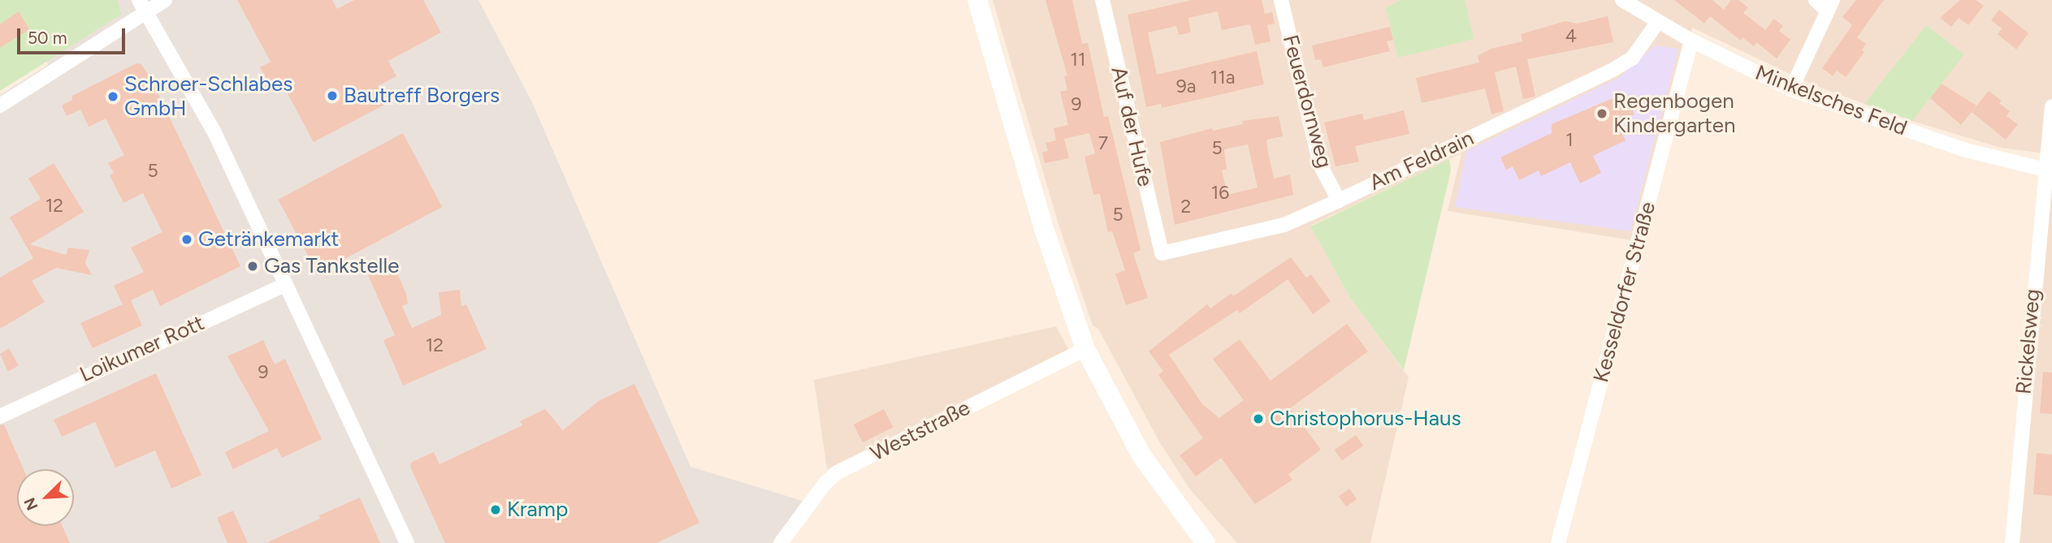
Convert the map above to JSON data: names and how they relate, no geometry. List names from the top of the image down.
{
  "streets": {
    "street": [
      "Minkelsches Feld",
      "Feuerdornweg",
      "Auf der Hufe",
      "Am Feldrain",
      "Kesseldorfer Straße",
      "Rickelsweg",
      "Loikumer Rott",
      "Weststraße"
    ]
  },
  "crossings": [
    ["Minkelsches Feld", "Am Feldrain"],
    ["Minkelsches Feld", "Kesseldorfer Straße"],
    ["Minkelsches Feld", "Rickelsweg"],
    ["Feuerdornweg", "Am Feldrain"],
    ["Auf der Hufe", "Am Feldrain"]
  ],
  "places": [
    "Bautreff Borgers",
    "Schroer-Schlabes GmbH",
    "Regenbogen Kindergarten",
    "Getränkemarkt",
    "Gas Tankstelle",
    "Christophorus-Haus",
    "Kramp"
  ],
  "house_numbers": [
    "4",
    "11",
    "11a",
    "9a",
    "9",
    "1",
    "7",
    "5",
    "5",
    "16",
    "12",
    "2",
    "5",
    "12",
    "9"
  ],
  "scale_bar": "50 m",
  "north": "bottom left"
}
